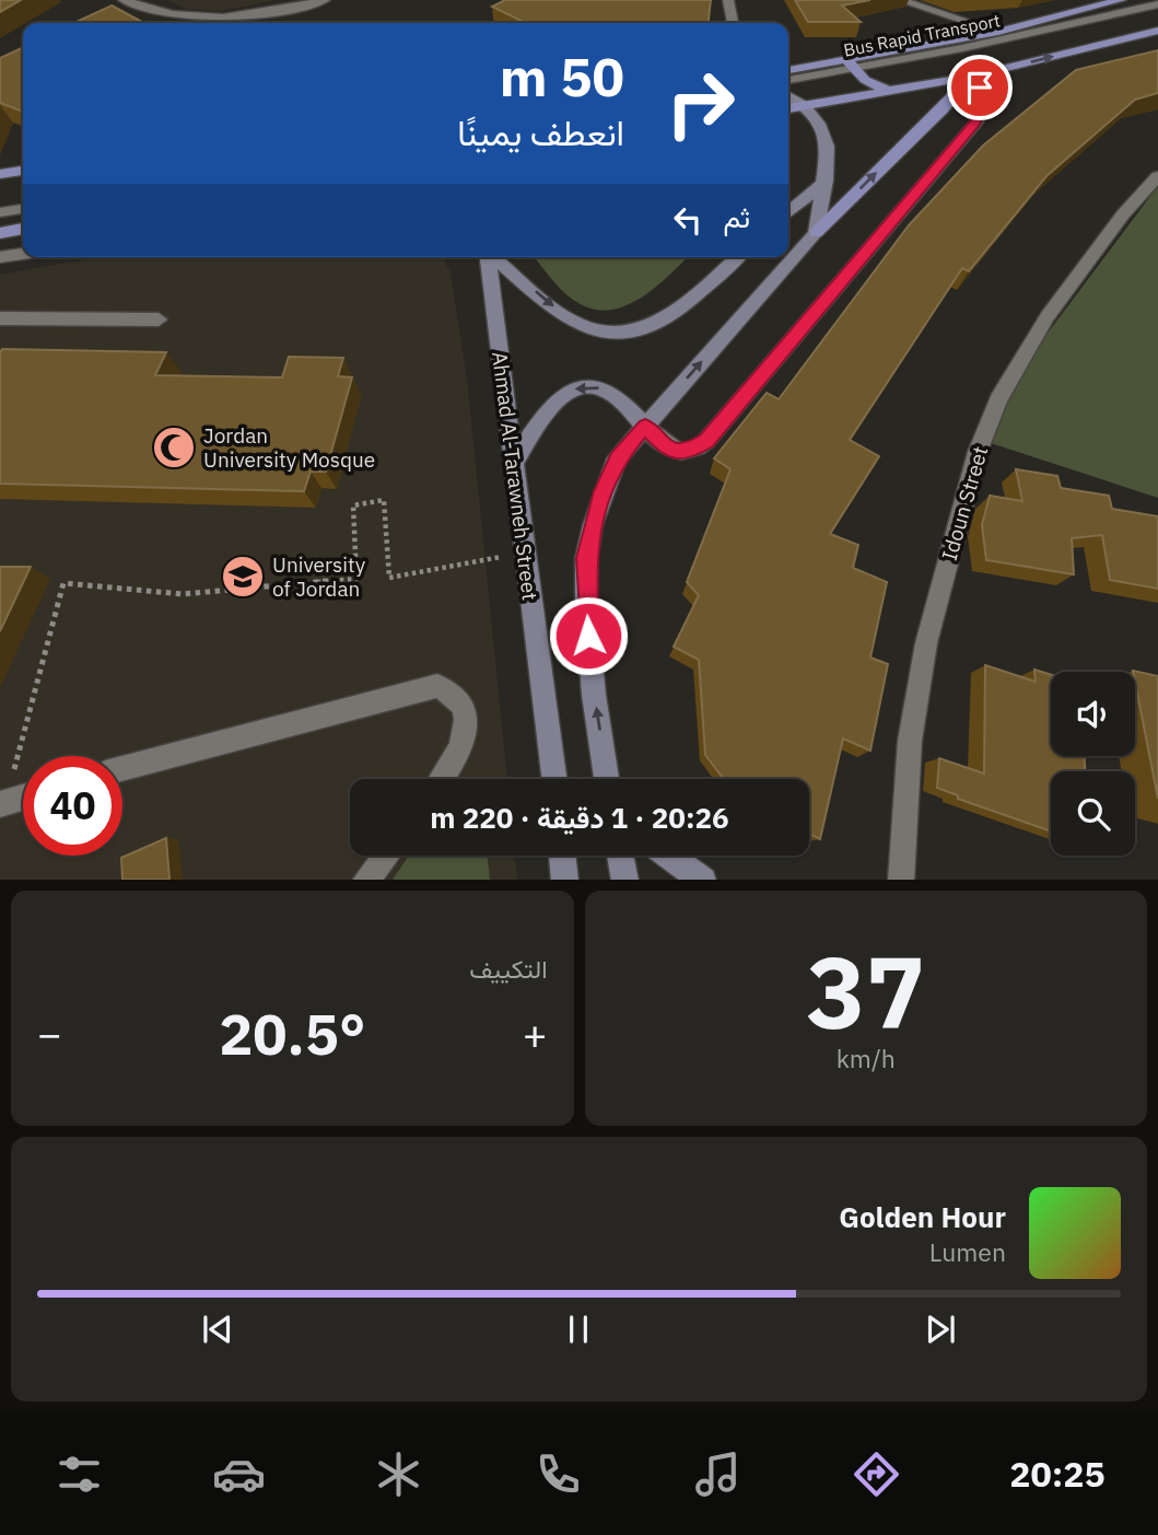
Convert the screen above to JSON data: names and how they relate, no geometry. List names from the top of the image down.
{
  "streets": {
    "street": ["Bus Rapid Transport", "Ahmad Al-Tarawneh Street", "Idoun Street"]
  },
  "places": {
    "mosque": ["Jordan University Mosque"],
    "school or university": ["University of Jordan"]
  },
  "page": {
    "turn": ["50 m", "انعطف يمينًا"],
    "then": "ثم",
    "limit": "40",
    "trip": "20:26 · 1 دقيقة · 220 m",
    "tile": [
      ["37", "km/h"],
      "التكييف"
    ],
    "heat": ["−", "20.5°", "+"],
    "song": ["Golden Hour", "Lumen"],
    "tabs": "20:25"
  }
}
